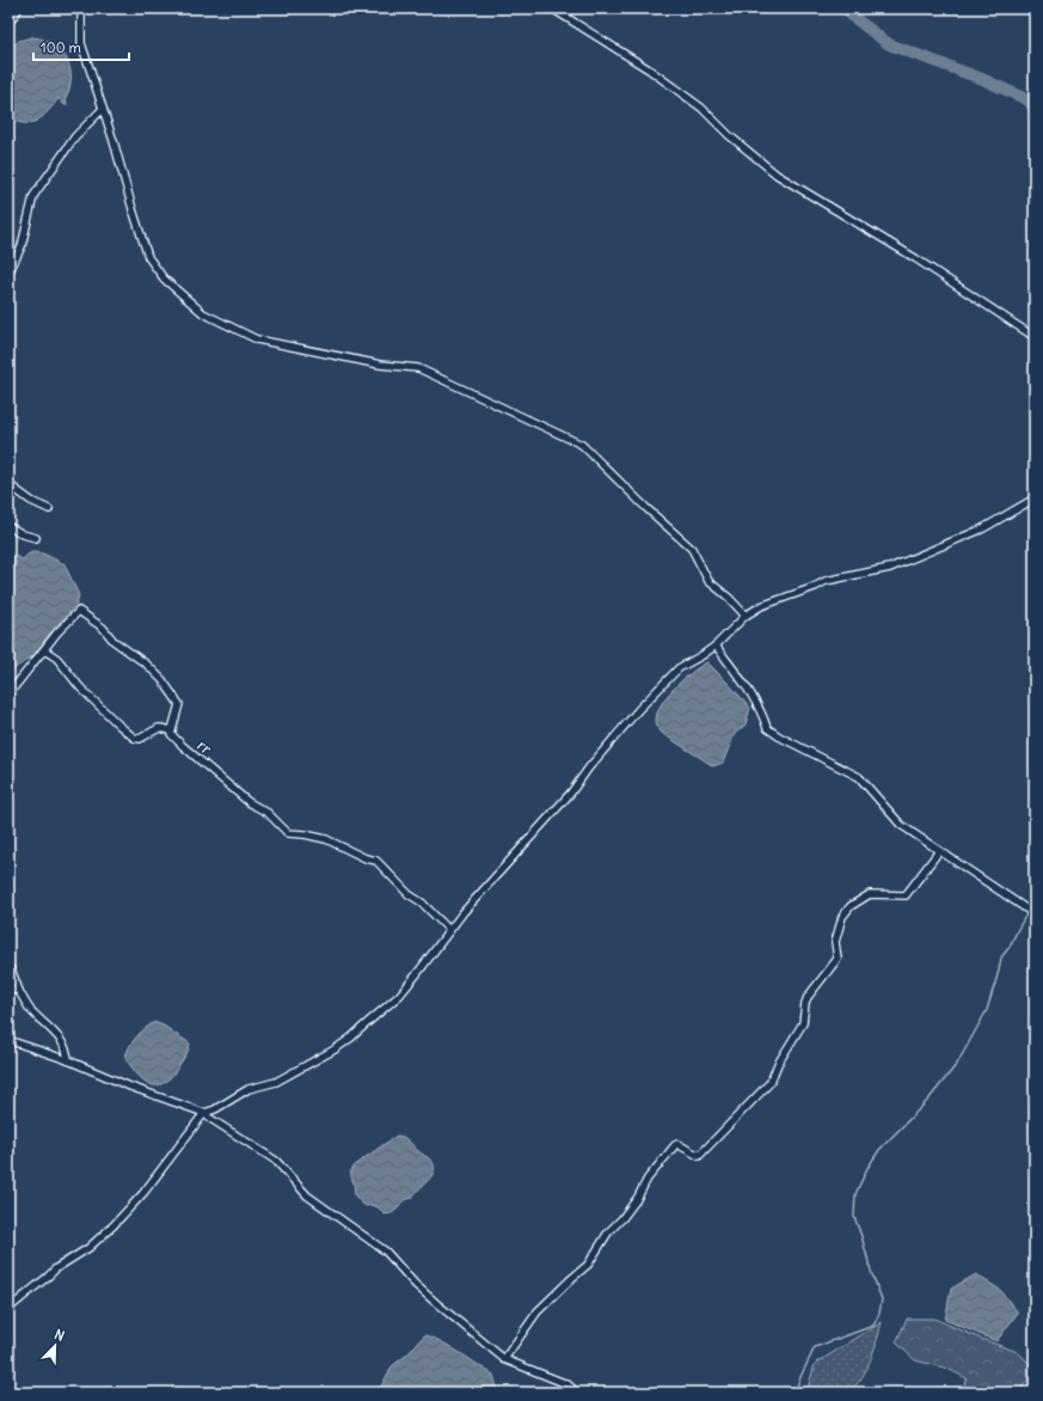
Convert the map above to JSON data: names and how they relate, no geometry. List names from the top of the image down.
{
  "streets": {
    "street": ["rr"]
  },
  "scale_bar": "100 m",
  "north": "top right"
}
